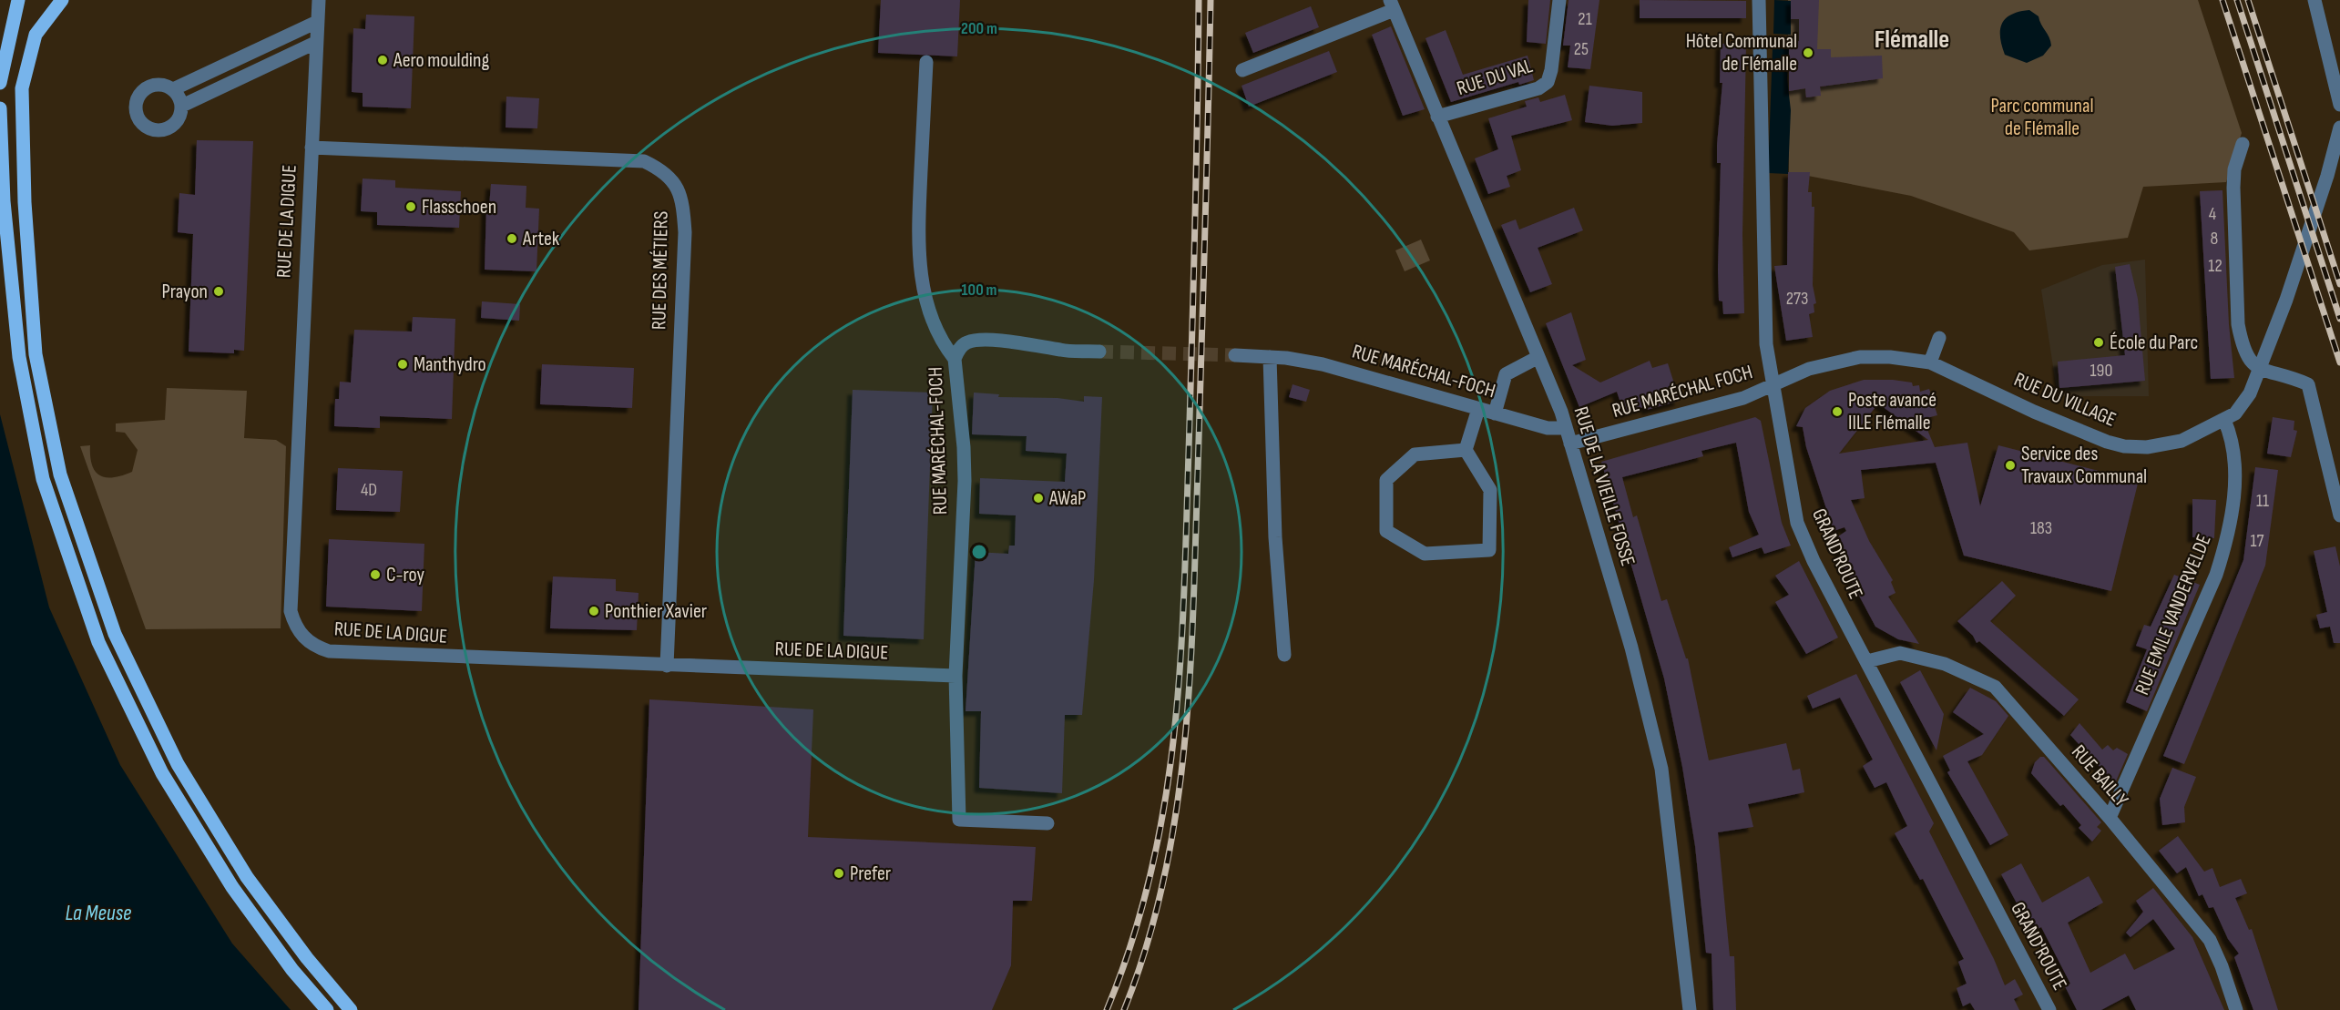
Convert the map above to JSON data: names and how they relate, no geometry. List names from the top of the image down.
{
  "streets": {
    "street": [
      "RUE DU VAL",
      "RUE DE LA DIGUE",
      "RUE DES MÉTIERS",
      "RUE MARÉCHAL-FOCH",
      "RUE MARÉCHAL FOCH",
      "RUE DU VILLAGE",
      "RUE DE LA VIEILLE FOSSE",
      "GRAND'ROUTE",
      "RUE EMILE VANDERVELDE",
      "RUE BAILLY"
    ]
  },
  "crossings": [
    ["RUE DU VAL", "RUE DE LA VIEILLE FOSSE"],
    ["RUE DE LA DIGUE", "RUE DES MÉTIERS"],
    ["RUE DE LA DIGUE", "RUE MARÉCHAL-FOCH"],
    ["RUE MARÉCHAL-FOCH", "RUE DE LA VIEILLE FOSSE"],
    ["RUE MARÉCHAL FOCH", "RUE DU VILLAGE"],
    ["RUE MARÉCHAL FOCH", "RUE DE LA VIEILLE FOSSE"],
    ["RUE MARÉCHAL FOCH", "GRAND'ROUTE"],
    ["RUE DU VILLAGE", "GRAND'ROUTE"],
    ["RUE DU VILLAGE", "RUE EMILE VANDERVELDE"],
    ["GRAND'ROUTE", "RUE BAILLY"],
    ["RUE EMILE VANDERVELDE", "RUE BAILLY"]
  ],
  "districts": ["Flémalle"],
  "water": ["La Meuse"],
  "parks": ["Parc communal de Flémalle"],
  "places": [
    "Hôtel Communal de Flémalle",
    "Aero moulding",
    "Flasschoen",
    "Artek",
    "Prayon",
    "École du Parc",
    "Manthydro",
    "Poste avancé IILE Flémalle",
    "Service des Travaux Communal",
    "AWaP",
    "C-roy",
    "Ponthier Xavier",
    "Prefer"
  ],
  "house_numbers": [
    "21",
    "25",
    "4",
    "8",
    "12",
    "273",
    "190",
    "4D",
    "11",
    "183",
    "17"
  ],
  "rings": ["200 m", "100 m"]
}
